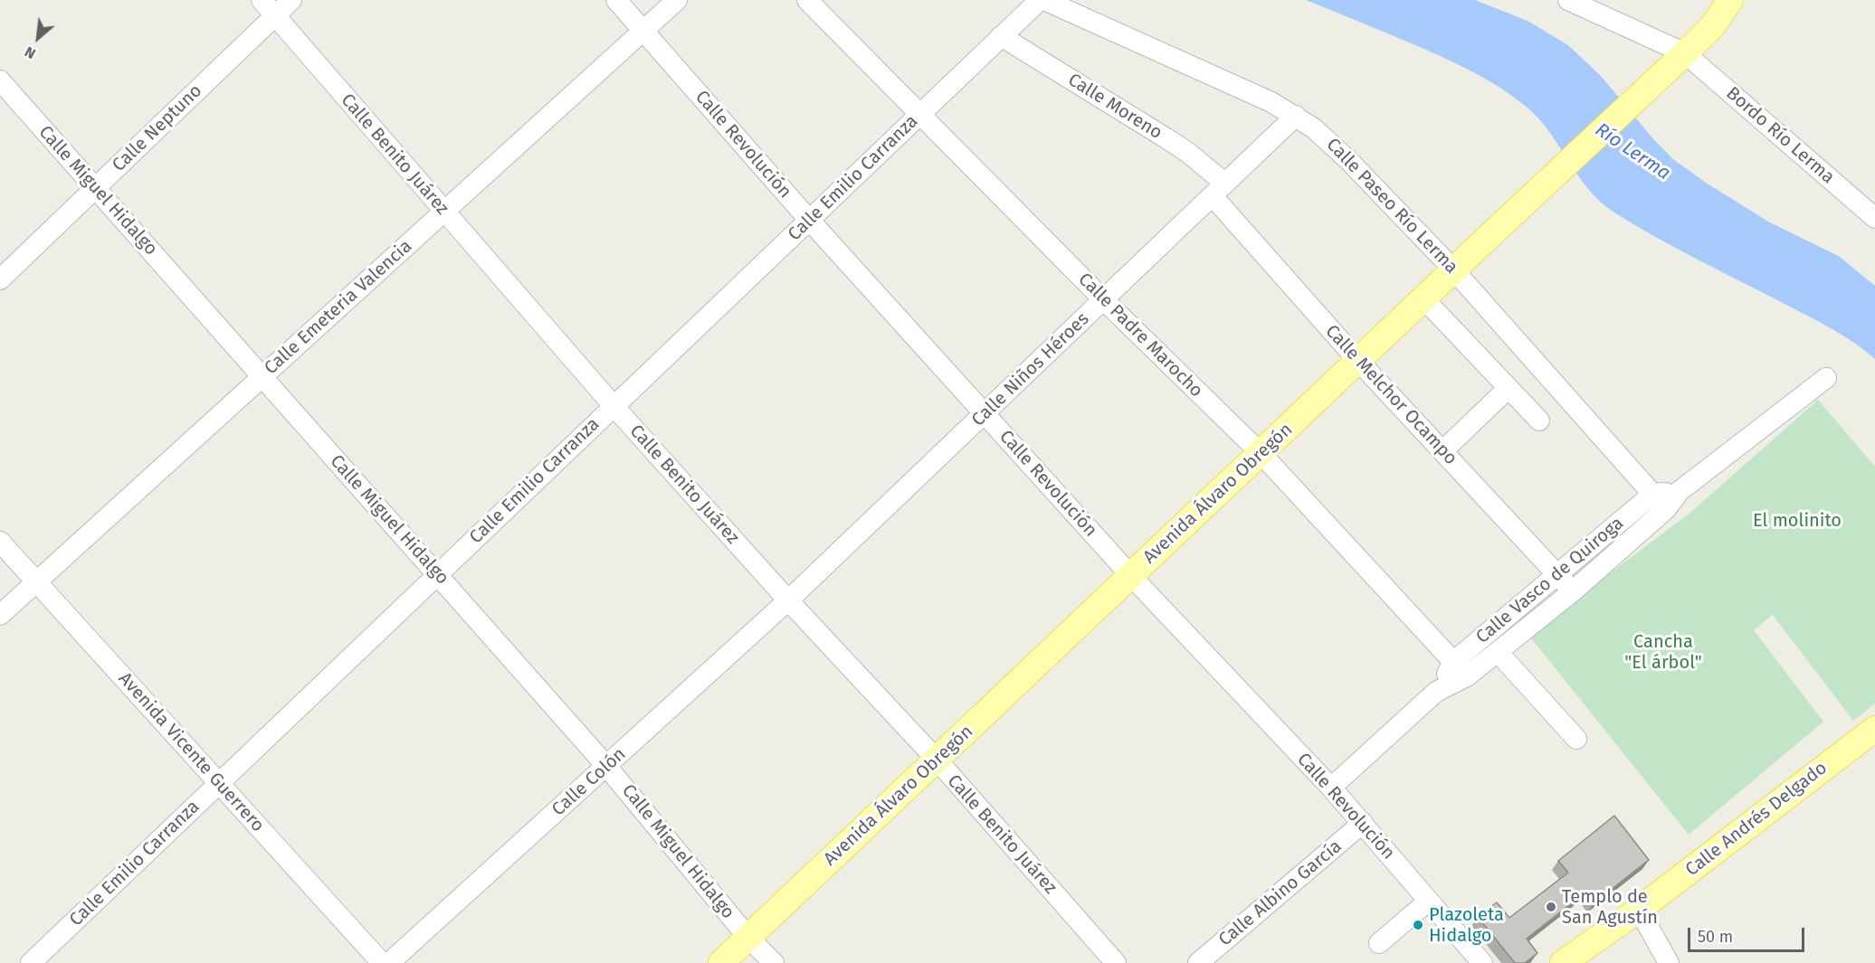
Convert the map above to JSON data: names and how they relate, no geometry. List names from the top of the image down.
{
  "streets": {
    "main road": ["Avenida Álvaro Obregón", "Calle Andrés Delgado"],
    "street": [
      "Calle Moreno",
      "Calle Neptuno",
      "Bordo Río Lerma",
      "Calle Revolución",
      "Calle Benito Juárez",
      "Calle Emilio Carranza",
      "Calle Miguel Hidalgo",
      "Calle Paseo Río Lerma",
      "Calle Emeteria Valencia",
      "Calle Padre Marocho",
      "Calle Niños Héroes",
      "Calle Melchor Ocampo",
      "Calle Vasco de Quiroga",
      "Avenida Vicente Guerrero",
      "Calle Colón",
      "Calle Albino García"
    ]
  },
  "crossings": [
    ["Calle Moreno", "Calle Emilio Carranza"],
    ["Calle Moreno", "Calle Niños Héroes"],
    ["Calle Moreno", "Calle Melchor Ocampo"],
    ["Calle Neptuno", "Calle Benito Juárez"],
    ["Calle Neptuno", "Calle Miguel Hidalgo"],
    ["Bordo Río Lerma", "Avenida Álvaro Obregón"],
    ["Calle Revolución", "Calle Emilio Carranza"],
    ["Calle Revolución", "Calle Emeteria Valencia"],
    ["Calle Revolución", "Calle Niños Héroes"],
    ["Calle Revolución", "Avenida Álvaro Obregón"],
    ["Calle Revolución", "Calle Vasco de Quiroga"],
    ["Calle Revolución", "Calle Albino García"],
    ["Calle Benito Juárez", "Calle Emilio Carranza"],
    ["Calle Benito Juárez", "Calle Emeteria Valencia"],
    ["Calle Benito Juárez", "Calle Niños Héroes"],
    ["Calle Benito Juárez", "Avenida Álvaro Obregón"],
    ["Calle Benito Juárez", "Calle Colón"],
    ["Calle Emilio Carranza", "Calle Miguel Hidalgo"],
    ["Calle Emilio Carranza", "Calle Padre Marocho"],
    ["Calle Emilio Carranza", "Avenida Vicente Guerrero"],
    ["Calle Miguel Hidalgo", "Calle Emeteria Valencia"],
    ["Calle Miguel Hidalgo", "Avenida Álvaro Obregón"],
    ["Calle Miguel Hidalgo", "Calle Colón"],
    ["Calle Paseo Río Lerma", "Calle Niños Héroes"],
    ["Calle Paseo Río Lerma", "Avenida Álvaro Obregón"],
    ["Calle Paseo Río Lerma", "Calle Vasco de Quiroga"],
    ["Calle Emeteria Valencia", "Avenida Vicente Guerrero"],
    ["Calle Padre Marocho", "Calle Niños Héroes"],
    ["Calle Padre Marocho", "Avenida Álvaro Obregón"],
    ["Calle Padre Marocho", "Calle Vasco de Quiroga"],
    ["Calle Niños Héroes", "Calle Melchor Ocampo"],
    ["Calle Niños Héroes", "Calle Colón"],
    ["Calle Melchor Ocampo", "Avenida Álvaro Obregón"],
    ["Calle Melchor Ocampo", "Calle Vasco de Quiroga"]
  ],
  "water": ["Río Lerma"],
  "parks": ["El molinito", "Cancha \"El árbol\""],
  "places": ["Templo de San Agustín", "Plazoleta Hidalgo"],
  "scale_bar": "50 m",
  "north": "bottom left"
}
